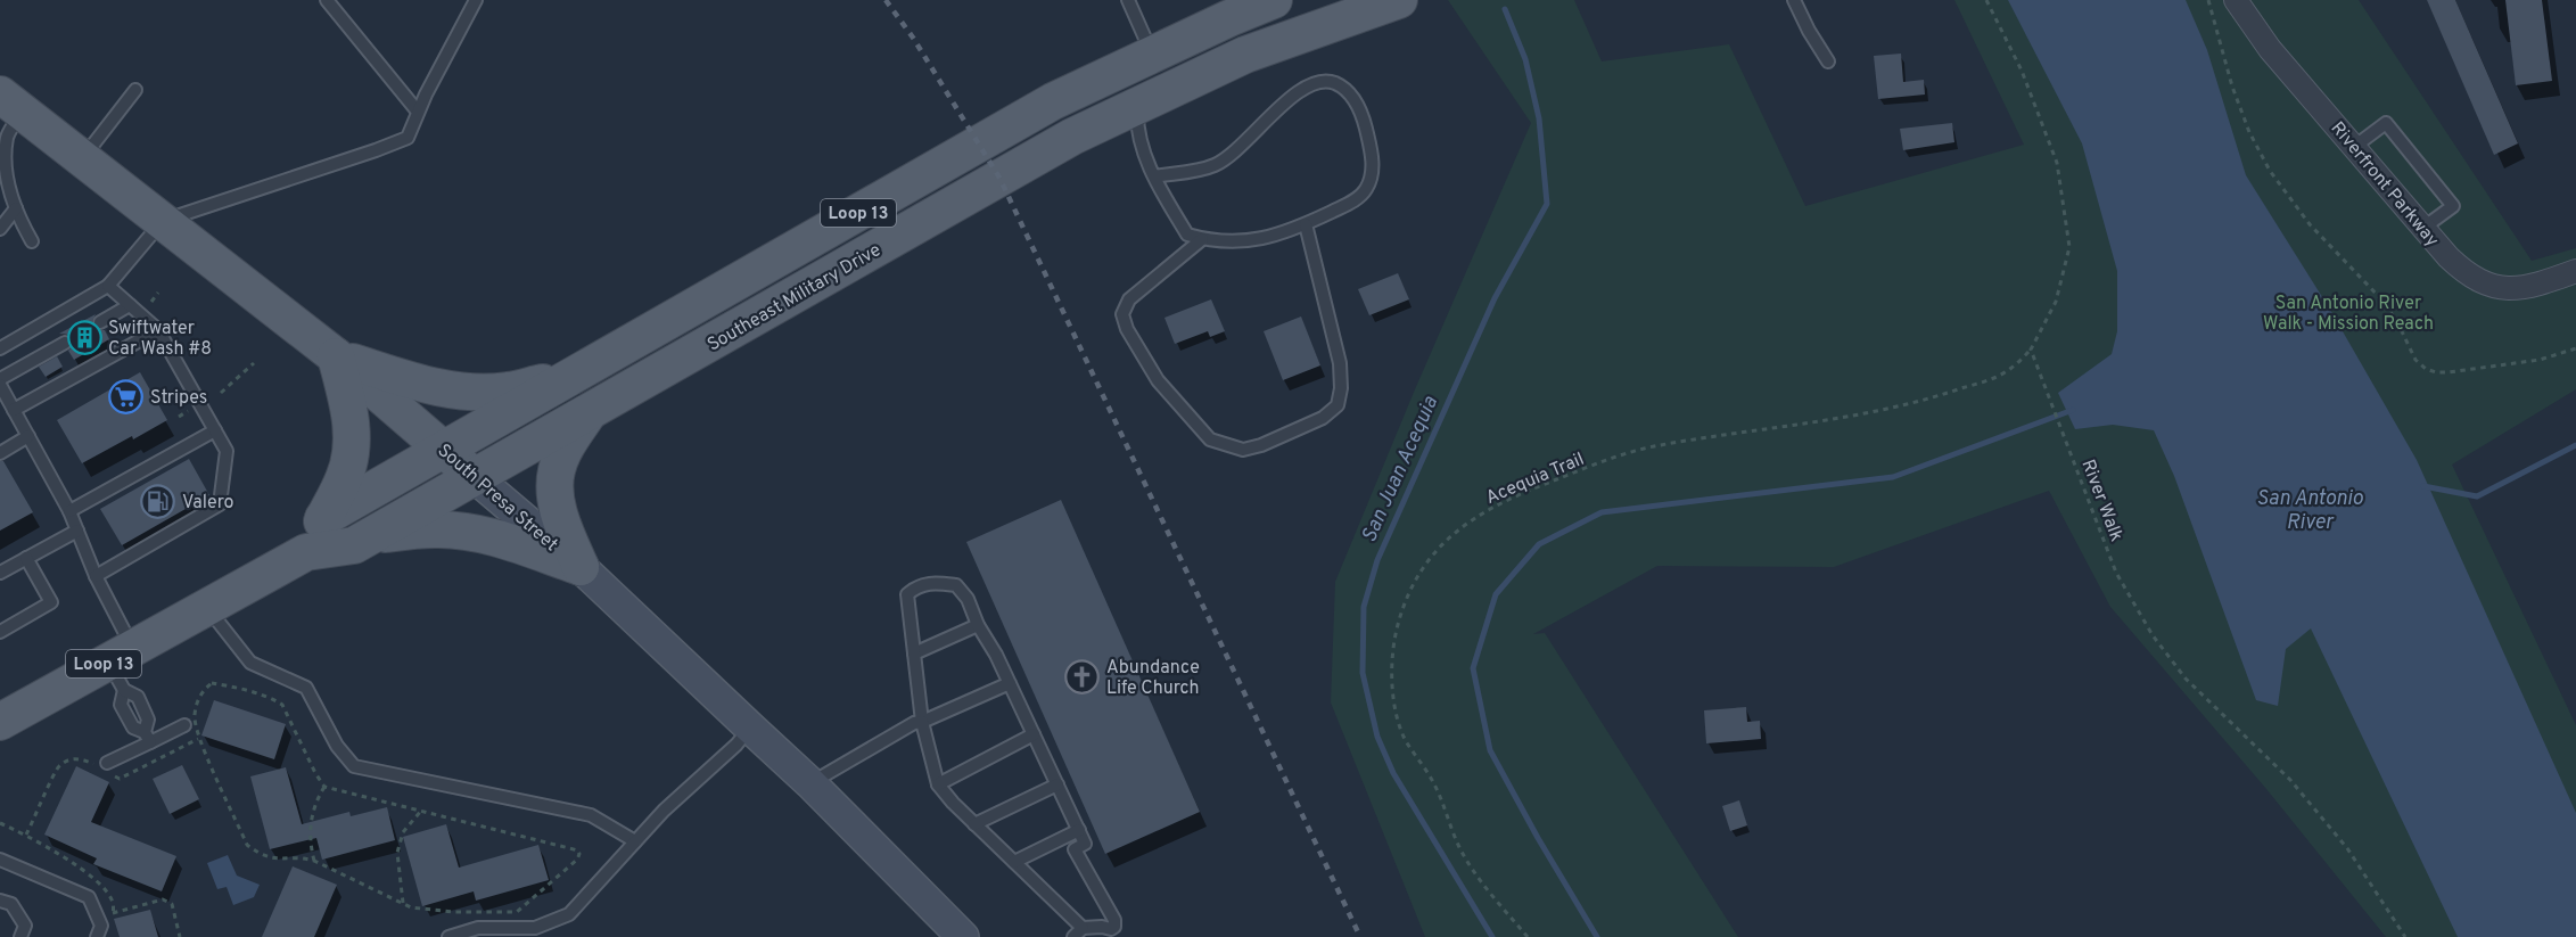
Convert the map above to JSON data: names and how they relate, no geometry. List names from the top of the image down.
{
  "streets": {
    "main road": ["Loop 13", "Southeast Military Drive", "South Presa Street"],
    "street": ["Riverfront Parkway"],
    "path": ["Acequia Trail", "River Walk"]
  },
  "crossings": [
    ["Loop 13", "South Presa Street"],
    ["Southeast Military Drive", "South Presa Street"],
    ["Acequia Trail", "River Walk"]
  ],
  "water": ["San Juan Acequia", "San Antonio River"],
  "parks": ["San Antonio River Walk - Mission Reach"],
  "places": {
    "building": ["Swiftwater Car Wash #8"],
    "supermarket": ["Stripes"],
    "fuel station": ["Valero"],
    "church": ["Abundance Life Church"]
  }
}
